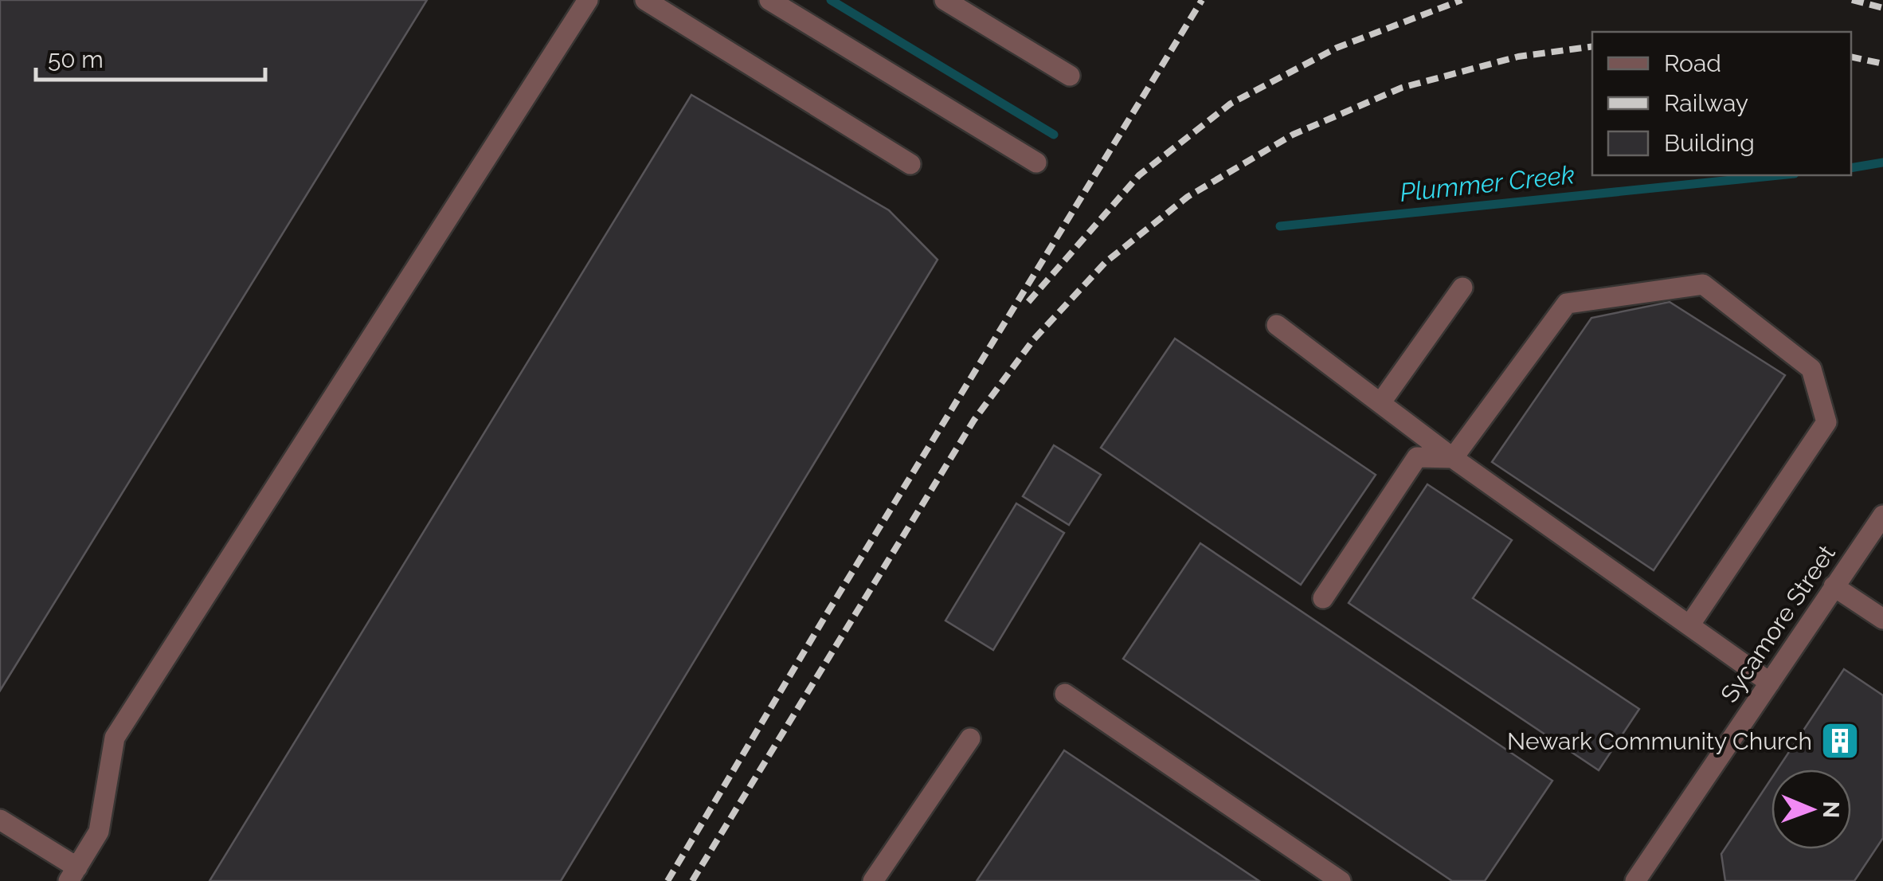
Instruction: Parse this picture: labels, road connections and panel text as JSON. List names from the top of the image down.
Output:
{
  "streets": {
    "street": ["Sycamore Street"]
  },
  "water": ["Plummer Creek"],
  "places": {
    "building": ["Newark Community Church"]
  },
  "legend": ["Road", "Railway", "Building"],
  "scale_bar": "50 m",
  "north": "right"
}
